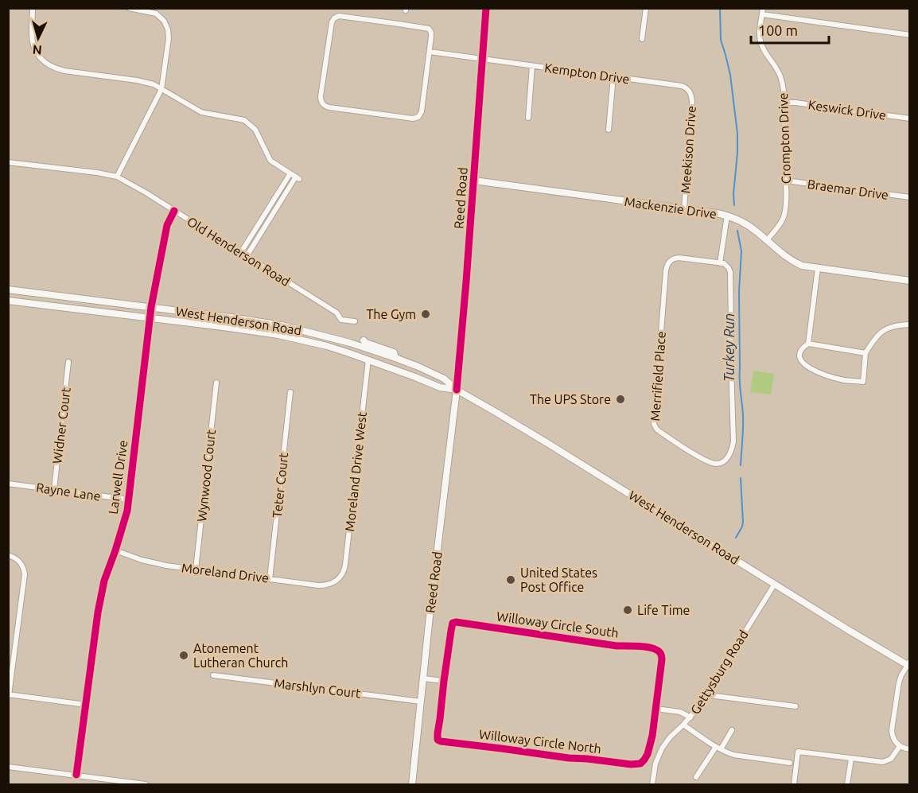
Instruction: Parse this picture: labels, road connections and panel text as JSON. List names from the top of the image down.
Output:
{
  "streets": {
    "main road": ["Reed Road", "Mackenzie Drive", "West Henderson Road"],
    "street": [
      "Kempton Drive",
      "Keswick Drive",
      "Crompton Drive",
      "Meekison Drive",
      "Braemar Drive",
      "Old Henderson Road",
      "Merrifield Place",
      "Widner Court",
      "Moreland Drive West",
      "Wynwood Court",
      "Larwell Drive",
      "Teter Court",
      "Rayne Lane",
      "Moreland Drive",
      "Willoway Circle South",
      "Gettysburg Road",
      "Marshlyn Court",
      "Willoway Circle North"
    ]
  },
  "crossings": [
    ["Kempton Drive", "Meekison Drive"],
    ["Kempton Drive", "Reed Road"],
    ["Keswick Drive", "Crompton Drive"],
    ["Crompton Drive", "Braemar Drive"],
    ["Crompton Drive", "Mackenzie Drive"],
    ["Meekison Drive", "Mackenzie Drive"],
    ["Reed Road", "Mackenzie Drive"],
    ["Reed Road", "West Henderson Road"],
    ["Reed Road", "Marshlyn Court"],
    ["Old Henderson Road", "Larwell Drive"],
    ["West Henderson Road", "Moreland Drive West"],
    ["West Henderson Road", "Larwell Drive"],
    ["West Henderson Road", "Gettysburg Road"],
    ["Widner Court", "Rayne Lane"],
    ["Moreland Drive West", "Moreland Drive"],
    ["Wynwood Court", "Moreland Drive"],
    ["Larwell Drive", "Rayne Lane"],
    ["Larwell Drive", "Moreland Drive"],
    ["Teter Court", "Moreland Drive"],
    ["Willoway Circle South", "Willoway Circle North"]
  ],
  "water": ["Turkey Run"],
  "places": [
    "The Gym",
    "The UPS Store",
    "United States Post Office",
    "Life Time",
    "Atonement Lutheran Church"
  ],
  "scale_bar": "100 m",
  "north": "bottom"
}
